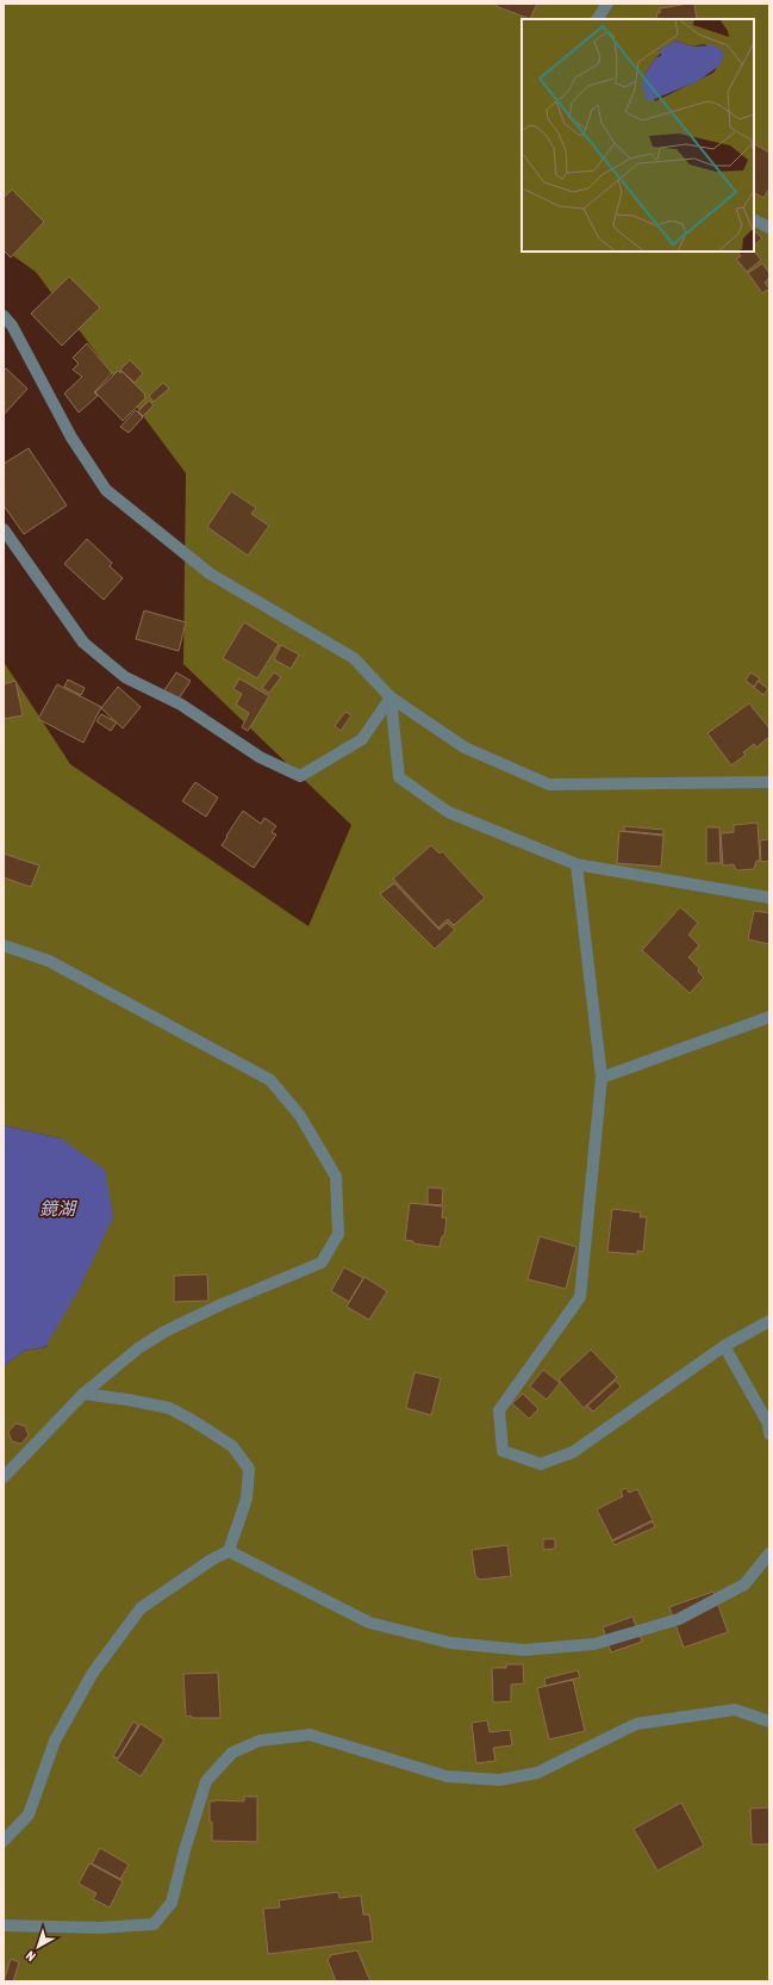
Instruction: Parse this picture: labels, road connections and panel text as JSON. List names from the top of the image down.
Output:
{
  "water": ["鏡湖"],
  "north": "bottom left"
}
